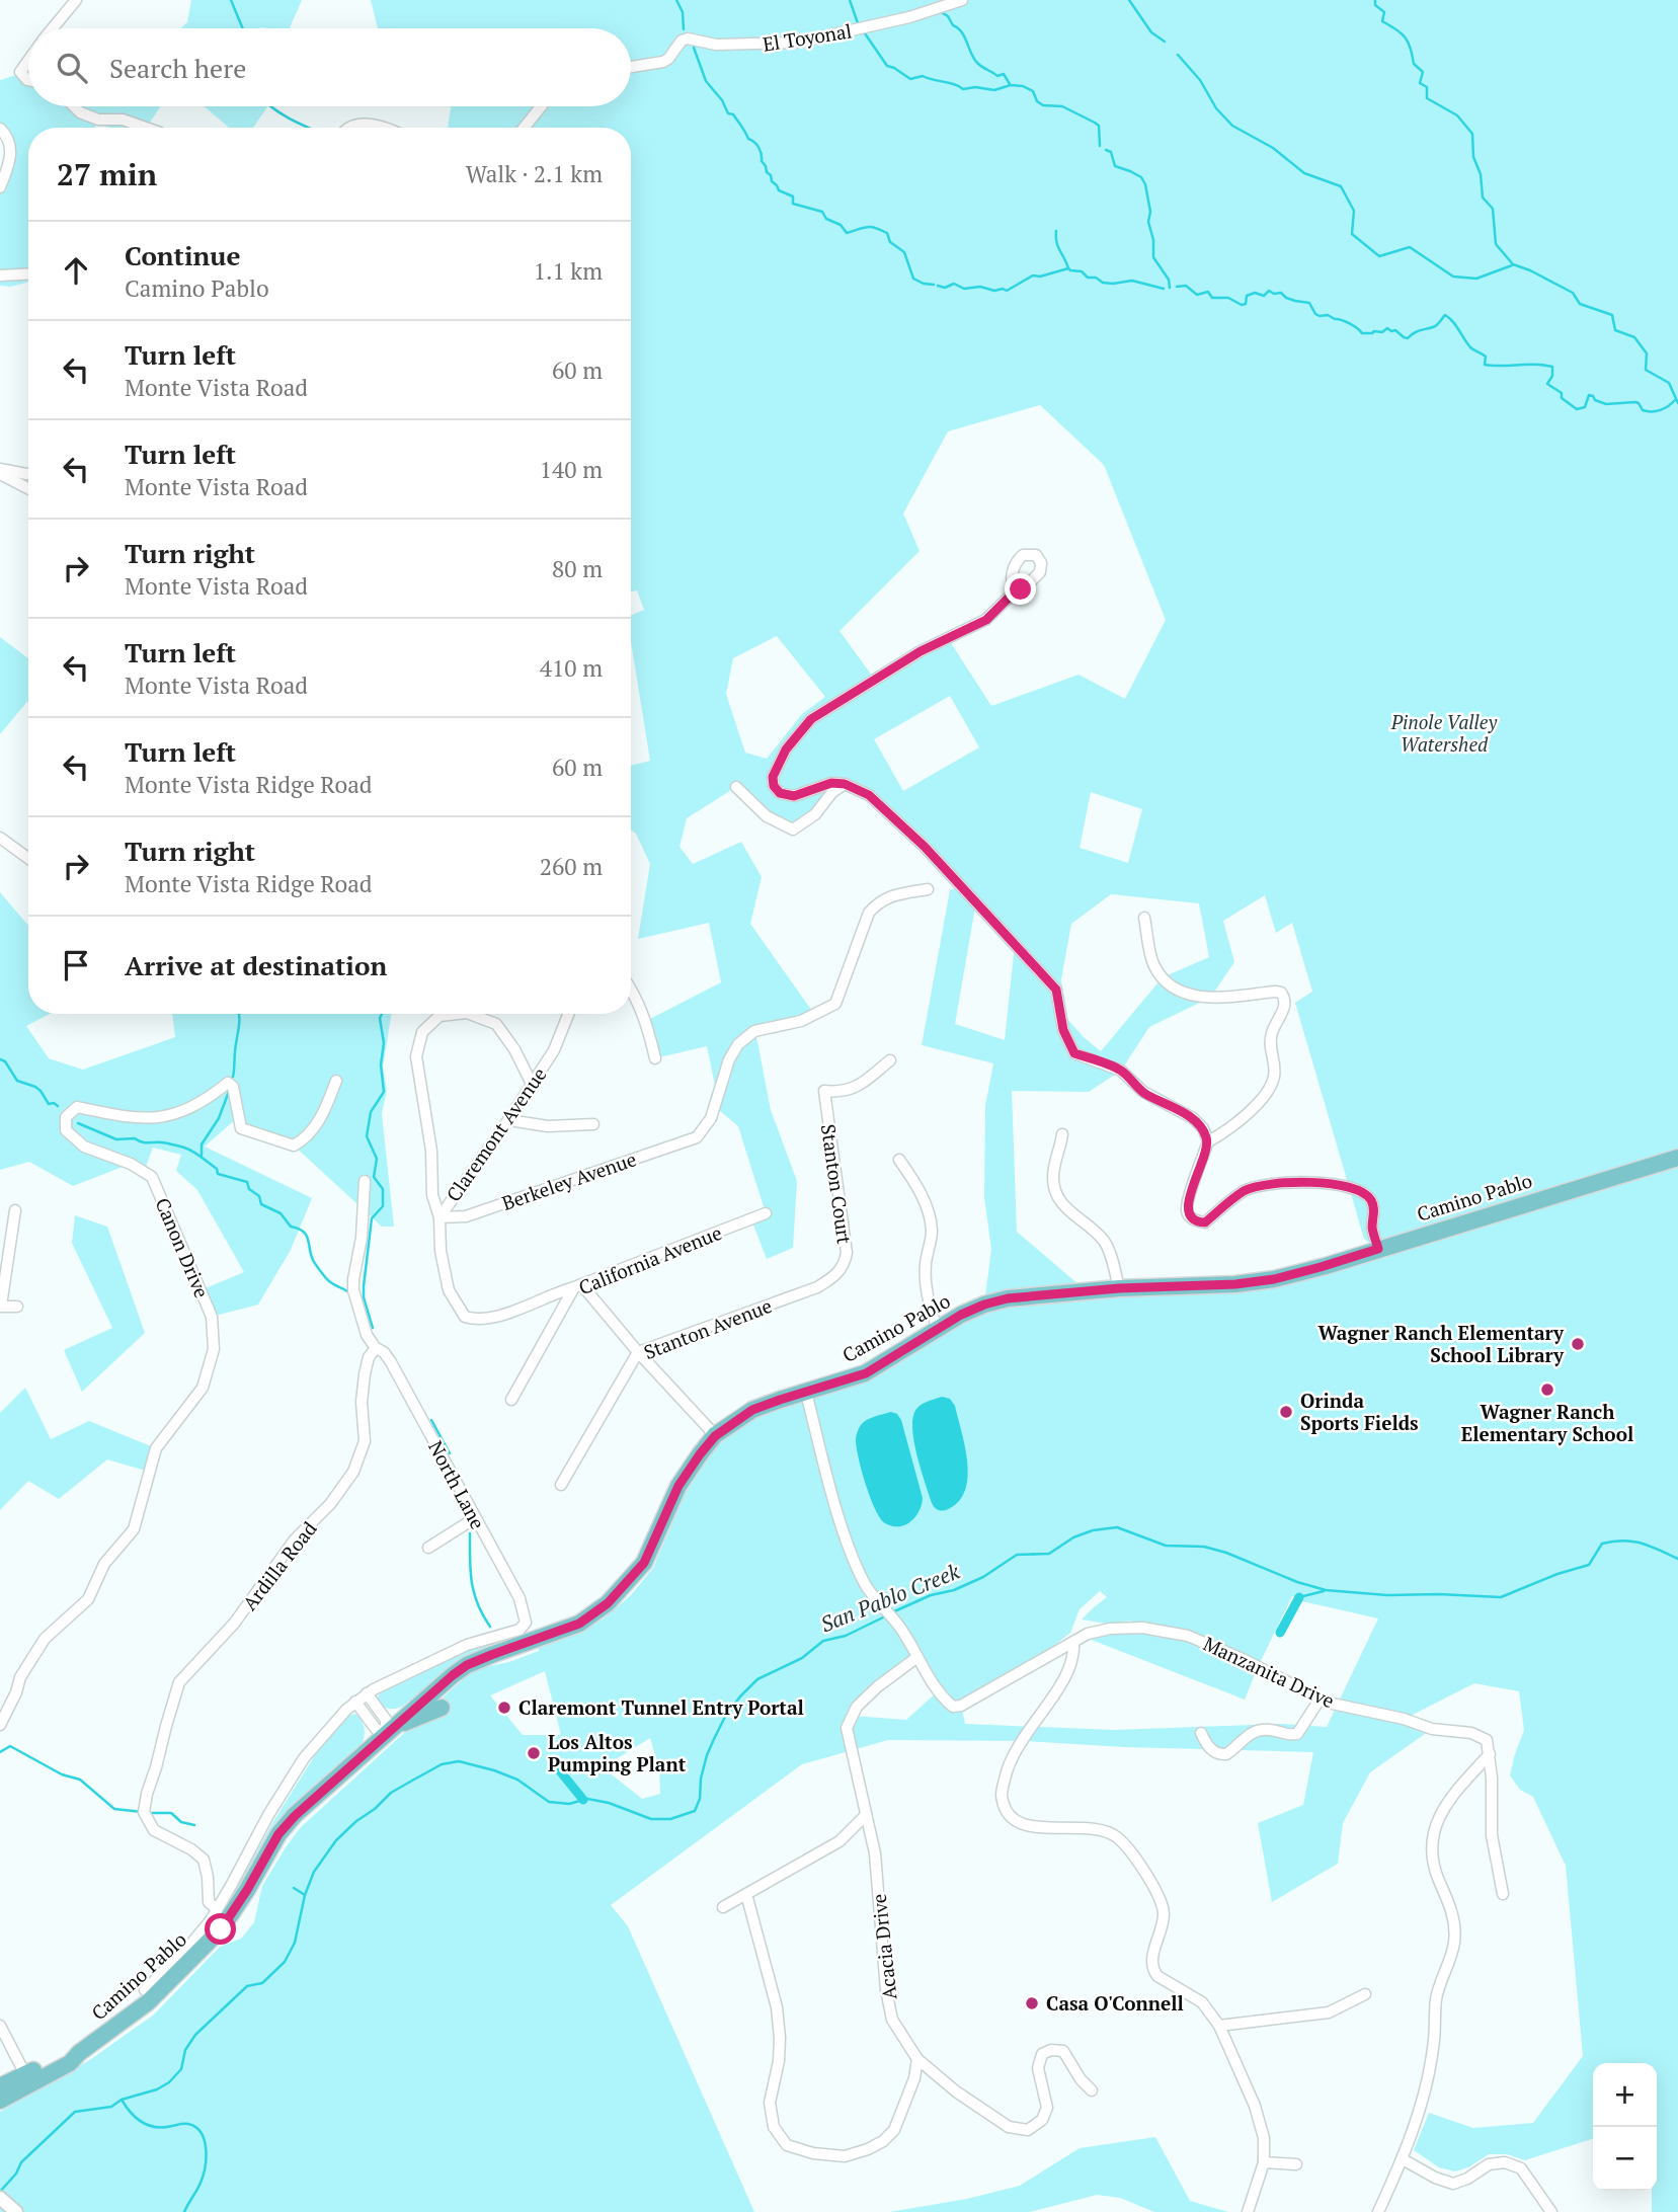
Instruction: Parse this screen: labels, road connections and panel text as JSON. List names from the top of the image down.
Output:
{
  "streets": {
    "main road": ["Camino Pablo"],
    "street": [
      "El Toyonal",
      "Claremont Avenue",
      "Berkeley Avenue",
      "Stanton Court",
      "Canon Drive",
      "California Avenue",
      "Stanton Avenue",
      "North Lane",
      "Ardilla Road",
      "Manzanita Drive",
      "Acacia Drive"
    ]
  },
  "crossings": [
    ["Claremont Avenue", "Berkeley Avenue"],
    ["Claremont Avenue", "California Avenue"],
    ["Stanton Court", "Stanton Avenue"],
    ["Camino Pablo", "North Lane"],
    ["Camino Pablo", "Ardilla Road"],
    ["Camino Pablo", "Manzanita Drive"],
    ["North Lane", "Ardilla Road"],
    ["Manzanita Drive", "Acacia Drive"]
  ],
  "water": ["San Pablo Creek"],
  "parks": ["Pinole Valley Watershed"],
  "places": [
    "Wagner Ranch Elementary School Library",
    "Wagner Ranch Elementary School",
    "Orinda Sports Fields",
    "Claremont Tunnel Entry Portal",
    "Los Altos Pumping Plant",
    "Casa O'Connell"
  ],
  "page": {
    "search": "Search here",
    "heading": ["27 min", "Walk · 2.1 km"],
    "list": [
      ["Continue", "Camino Pablo", "1.1 km"],
      ["Turn left", "Monte Vista Road", "60 m"],
      ["Turn left", "Monte Vista Road", "140 m"],
      ["Turn right", "Monte Vista Road", "80 m"],
      ["Turn left", "Monte Vista Road", "410 m"],
      ["Turn left", "Monte Vista Ridge Road", "60 m"],
      ["Turn right", "Monte Vista Ridge Road", "260 m"],
      "Arrive at destination"
    ],
    "map_buttons": ["+", "−"]
  }
}
